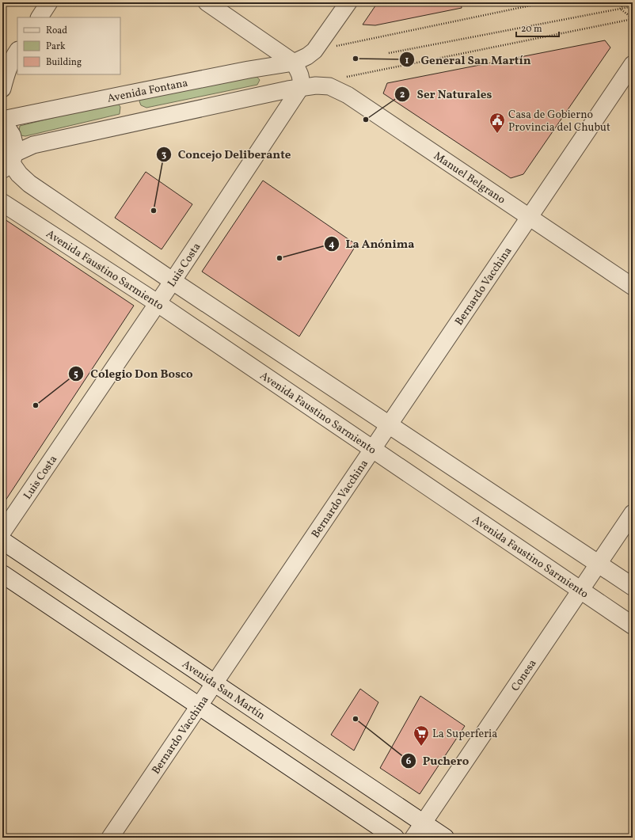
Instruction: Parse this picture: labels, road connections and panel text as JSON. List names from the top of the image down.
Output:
{
  "streets": {
    "street": [
      "Avenida Fontana",
      "Manuel Belgrano",
      "Luis Costa",
      "Avenida Faustino Sarmiento",
      "Bernardo Vacchina",
      "Conesa",
      "Avenida San Martín"
    ]
  },
  "crossings": [
    ["Avenida Fontana", "Manuel Belgrano"],
    ["Avenida Fontana", "Luis Costa"],
    ["Manuel Belgrano", "Luis Costa"],
    ["Manuel Belgrano", "Bernardo Vacchina"],
    ["Luis Costa", "Avenida Faustino Sarmiento"],
    ["Avenida Faustino Sarmiento", "Bernardo Vacchina"],
    ["Avenida Faustino Sarmiento", "Conesa"],
    ["Bernardo Vacchina", "Avenida San Martín"],
    ["Conesa", "Avenida San Martín"]
  ],
  "places": {
    "other": [
      "General San Martín",
      "Ser Naturales",
      "Concejo Deliberante",
      "La Anónima",
      "Colegio Don Bosco",
      "Puchero"
    ],
    "public building": ["Casa de Gobierno Provincia del Chubut"],
    "supermarket": ["La Superferia"]
  },
  "legend": ["Road", "Park", "Building"],
  "scale_bar": "20 m"
}
